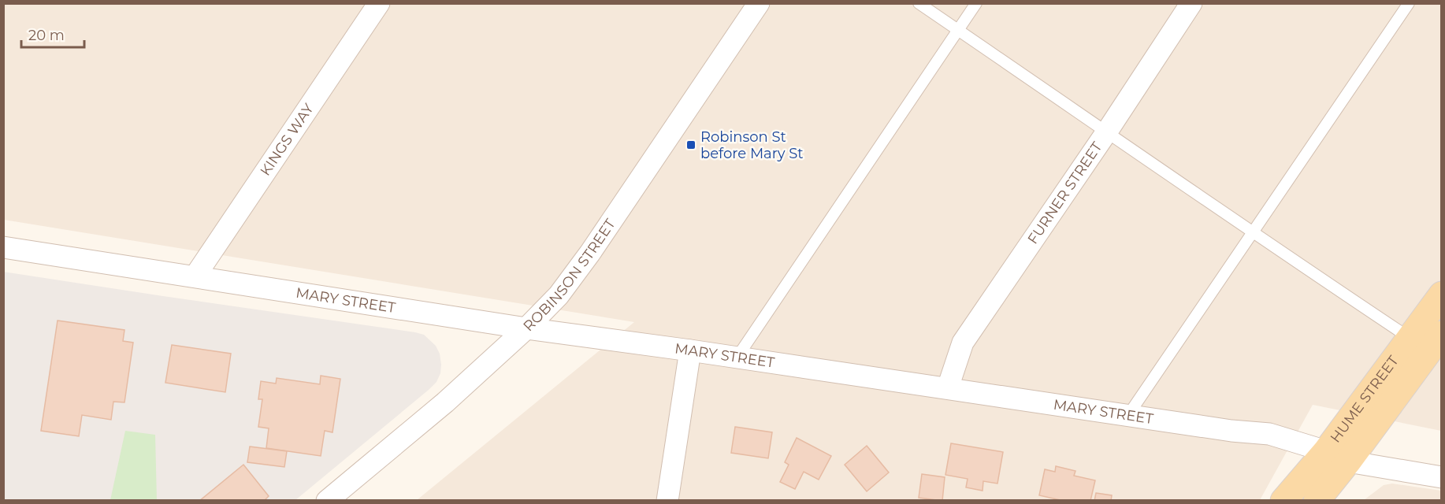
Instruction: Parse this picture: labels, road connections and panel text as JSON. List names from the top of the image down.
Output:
{
  "streets": {
    "main road": ["HUME STREET"],
    "street": [
      "KINGS WAY",
      "FURNER STREET",
      "ROBINSON STREET",
      "MARY STREET"
    ]
  },
  "crossings": [
    ["KINGS WAY", "MARY STREET"],
    ["FURNER STREET", "MARY STREET"],
    ["ROBINSON STREET", "MARY STREET"],
    ["MARY STREET", "HUME STREET"]
  ],
  "places": {
    "transit": ["Robinson St before Mary St"]
  },
  "scale_bar": "20 m"
}
